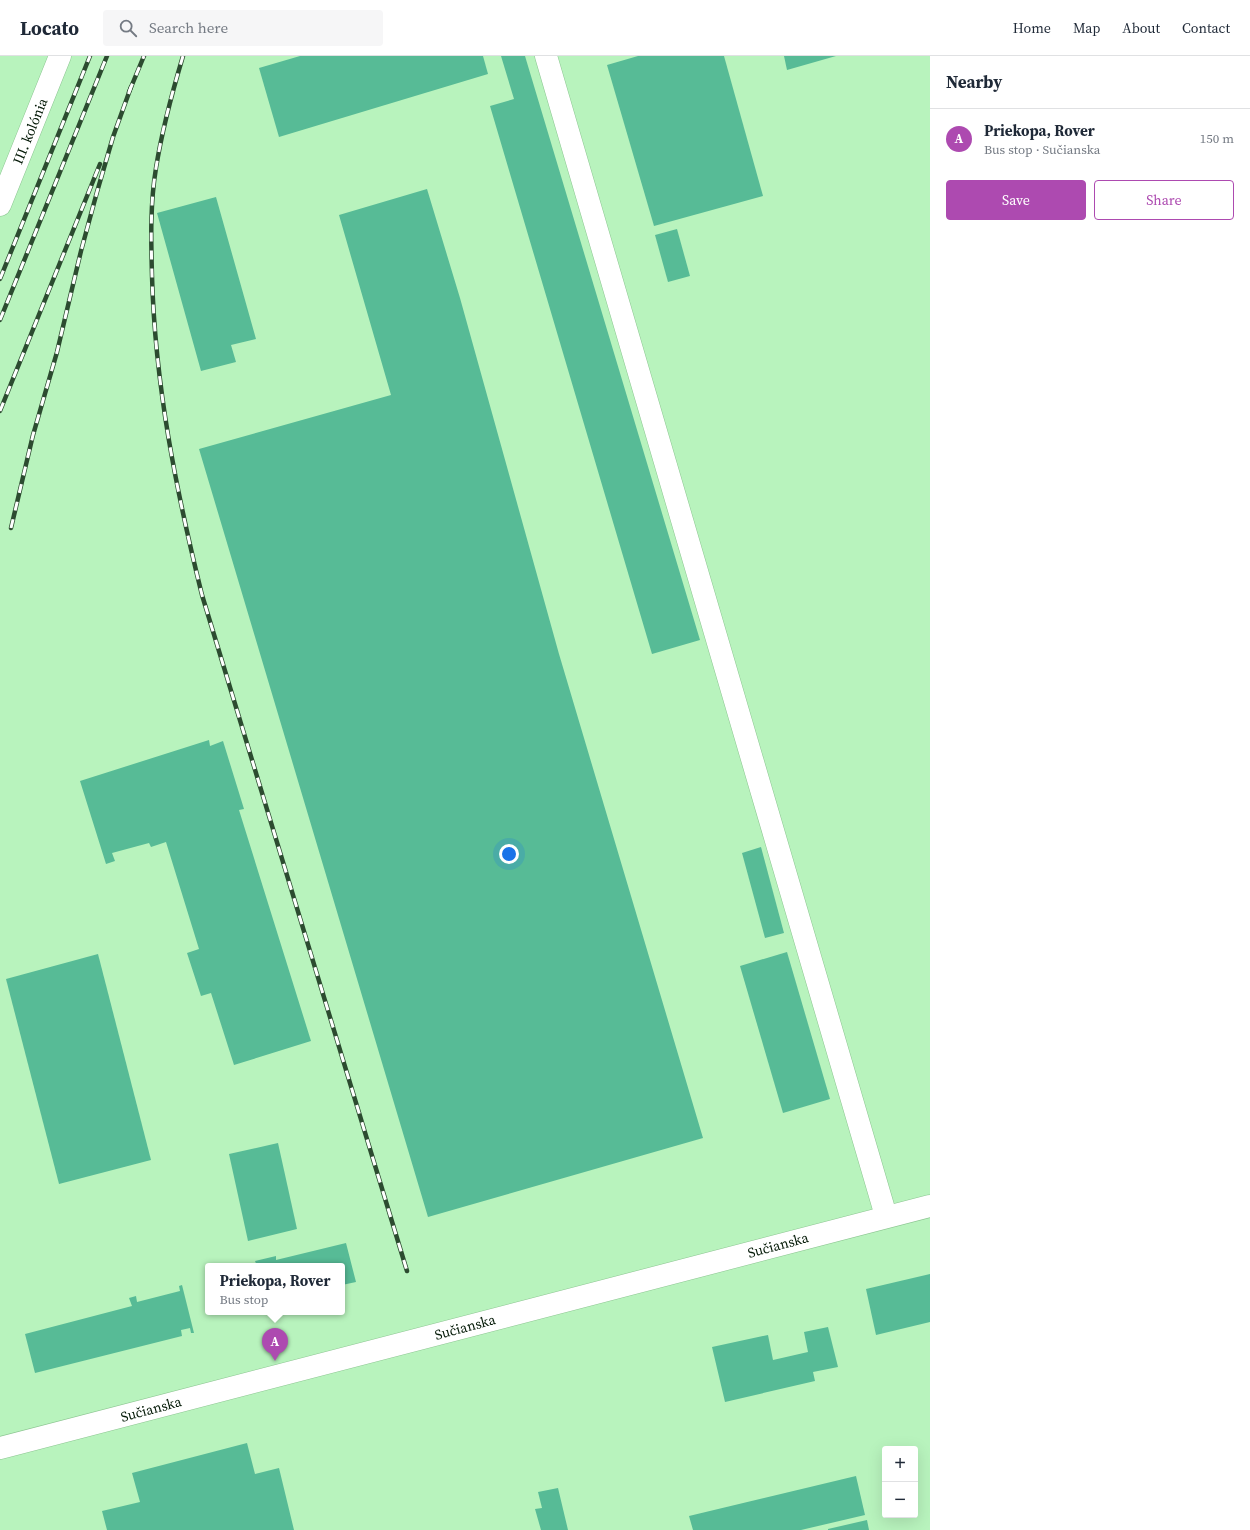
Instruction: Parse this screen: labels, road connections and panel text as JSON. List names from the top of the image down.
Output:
{
  "streets": {
    "street": ["III. kolónia", "Sučianska"]
  },
  "page": {
    "header": "Locato",
    "search": "Search here",
    "nav": [
      "Home",
      "Map",
      "About",
      "Contact"
    ],
    "heading": "Nearby",
    "list": [
      {
        "mark": "A",
        "name": "Priekopa, Rover",
        "note": "Bus stop · Sučianska",
        "value": "150 m"
      }
    ],
    "buttons": ["Save", "Share"],
    "popup": ["Priekopa, Rover", "Bus stop"],
    "pins": "A",
    "map_buttons": ["+", "−"]
  }
}
